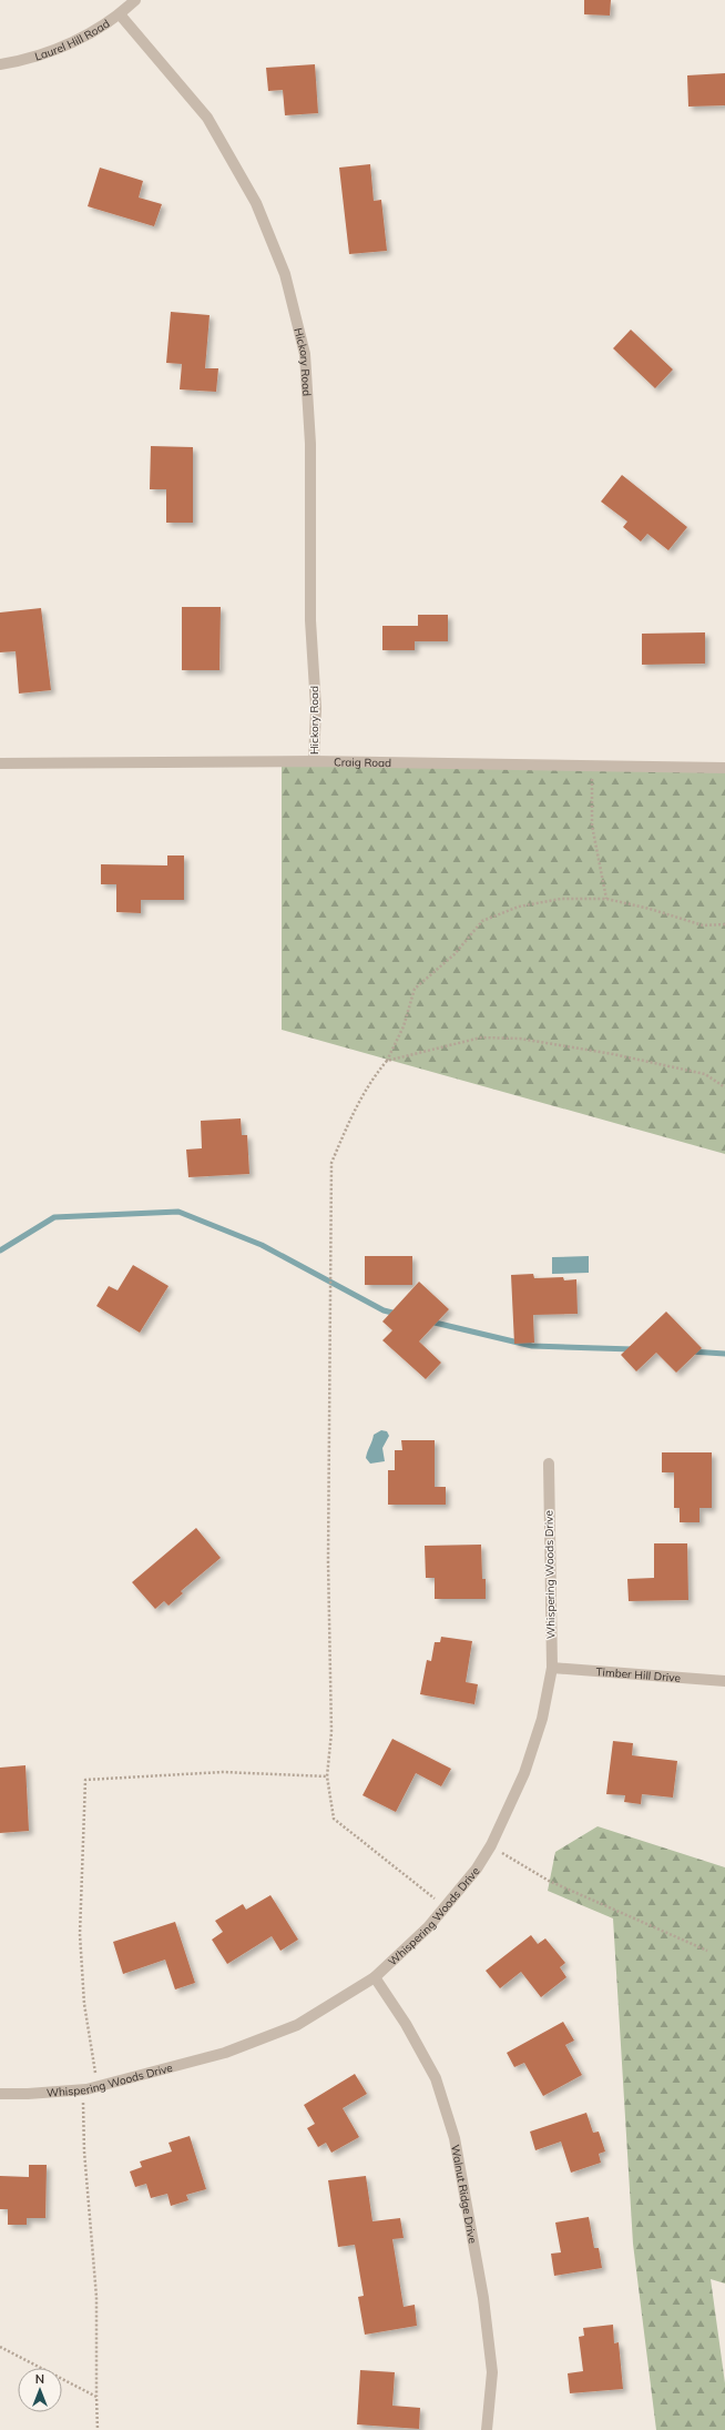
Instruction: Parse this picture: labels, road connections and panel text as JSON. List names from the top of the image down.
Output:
{
  "streets": {
    "street": [
      "Laurel Hill Road",
      "Hickory Road",
      "Craig Road",
      "Whispering Woods Drive",
      "Timber Hill Drive",
      "Walnut Ridge Drive"
    ]
  },
  "crossings": [
    ["Laurel Hill Road", "Hickory Road"],
    ["Hickory Road", "Craig Road"],
    ["Whispering Woods Drive", "Timber Hill Drive"],
    ["Whispering Woods Drive", "Walnut Ridge Drive"]
  ],
  "north": "top"
}
